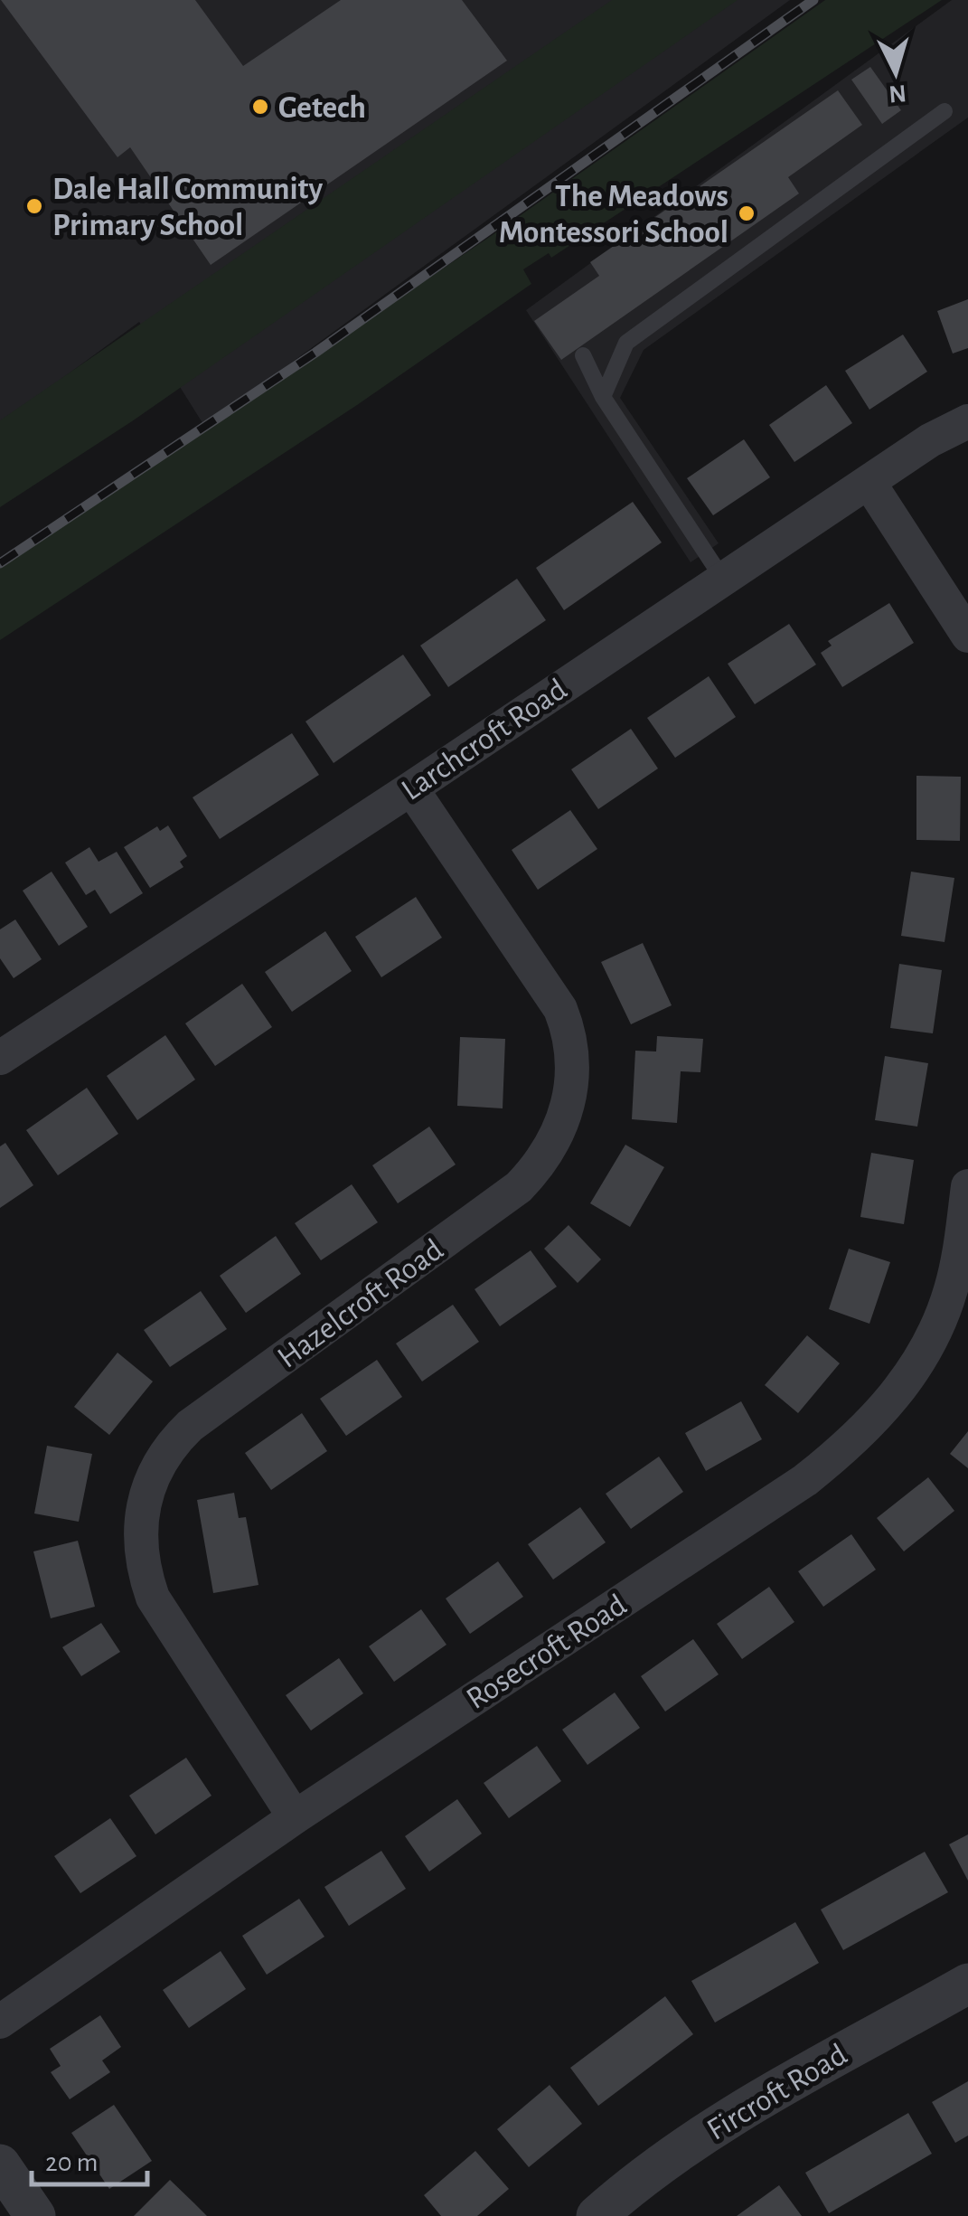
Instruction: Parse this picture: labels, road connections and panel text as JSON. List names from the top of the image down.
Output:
{
  "streets": {
    "street": [
      "Larchcroft Road",
      "Hazelcroft Road",
      "Rosecroft Road",
      "Fircroft Road"
    ]
  },
  "crossings": [
    ["Larchcroft Road", "Hazelcroft Road"],
    ["Hazelcroft Road", "Rosecroft Road"]
  ],
  "places": ["Getech", "Dale Hall Community Primary School", "The Meadows Montessori School"],
  "scale_bar": "20 m",
  "north": "bottom"
}
